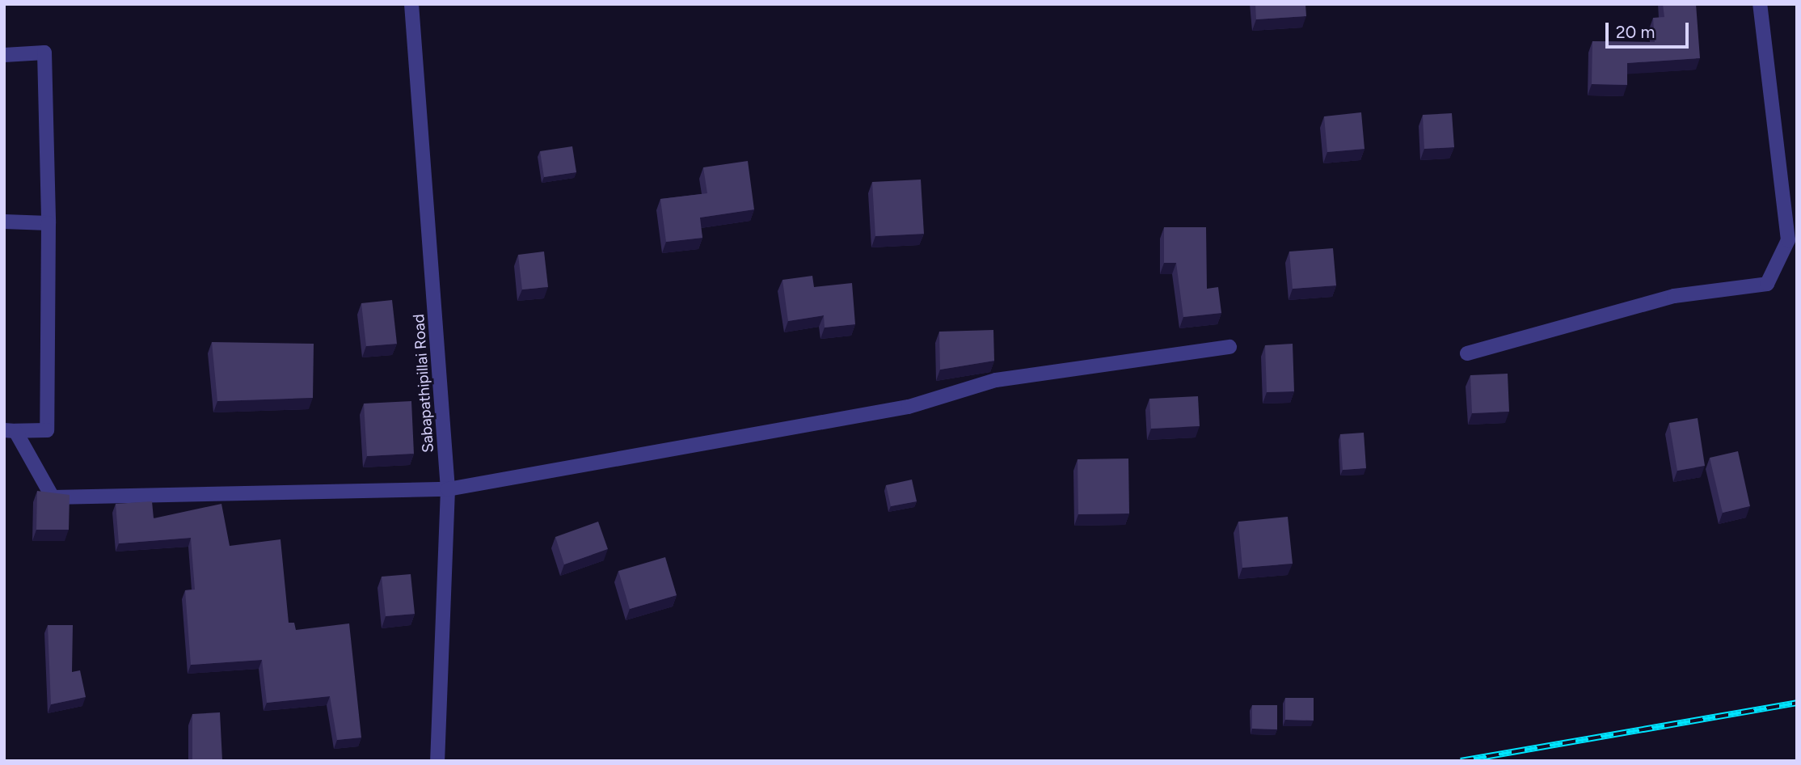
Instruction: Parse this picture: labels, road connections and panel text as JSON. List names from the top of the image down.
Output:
{
  "streets": {
    "street": ["Sabapathipillai Road"]
  },
  "scale_bar": "20 m"
}
